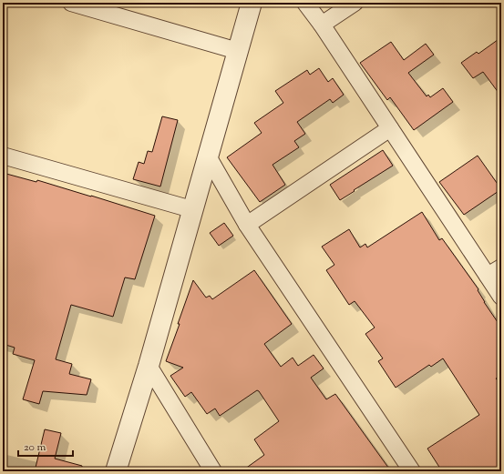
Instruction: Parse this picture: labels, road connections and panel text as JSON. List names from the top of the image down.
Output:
{
  "scale_bar": "20 m"
}
